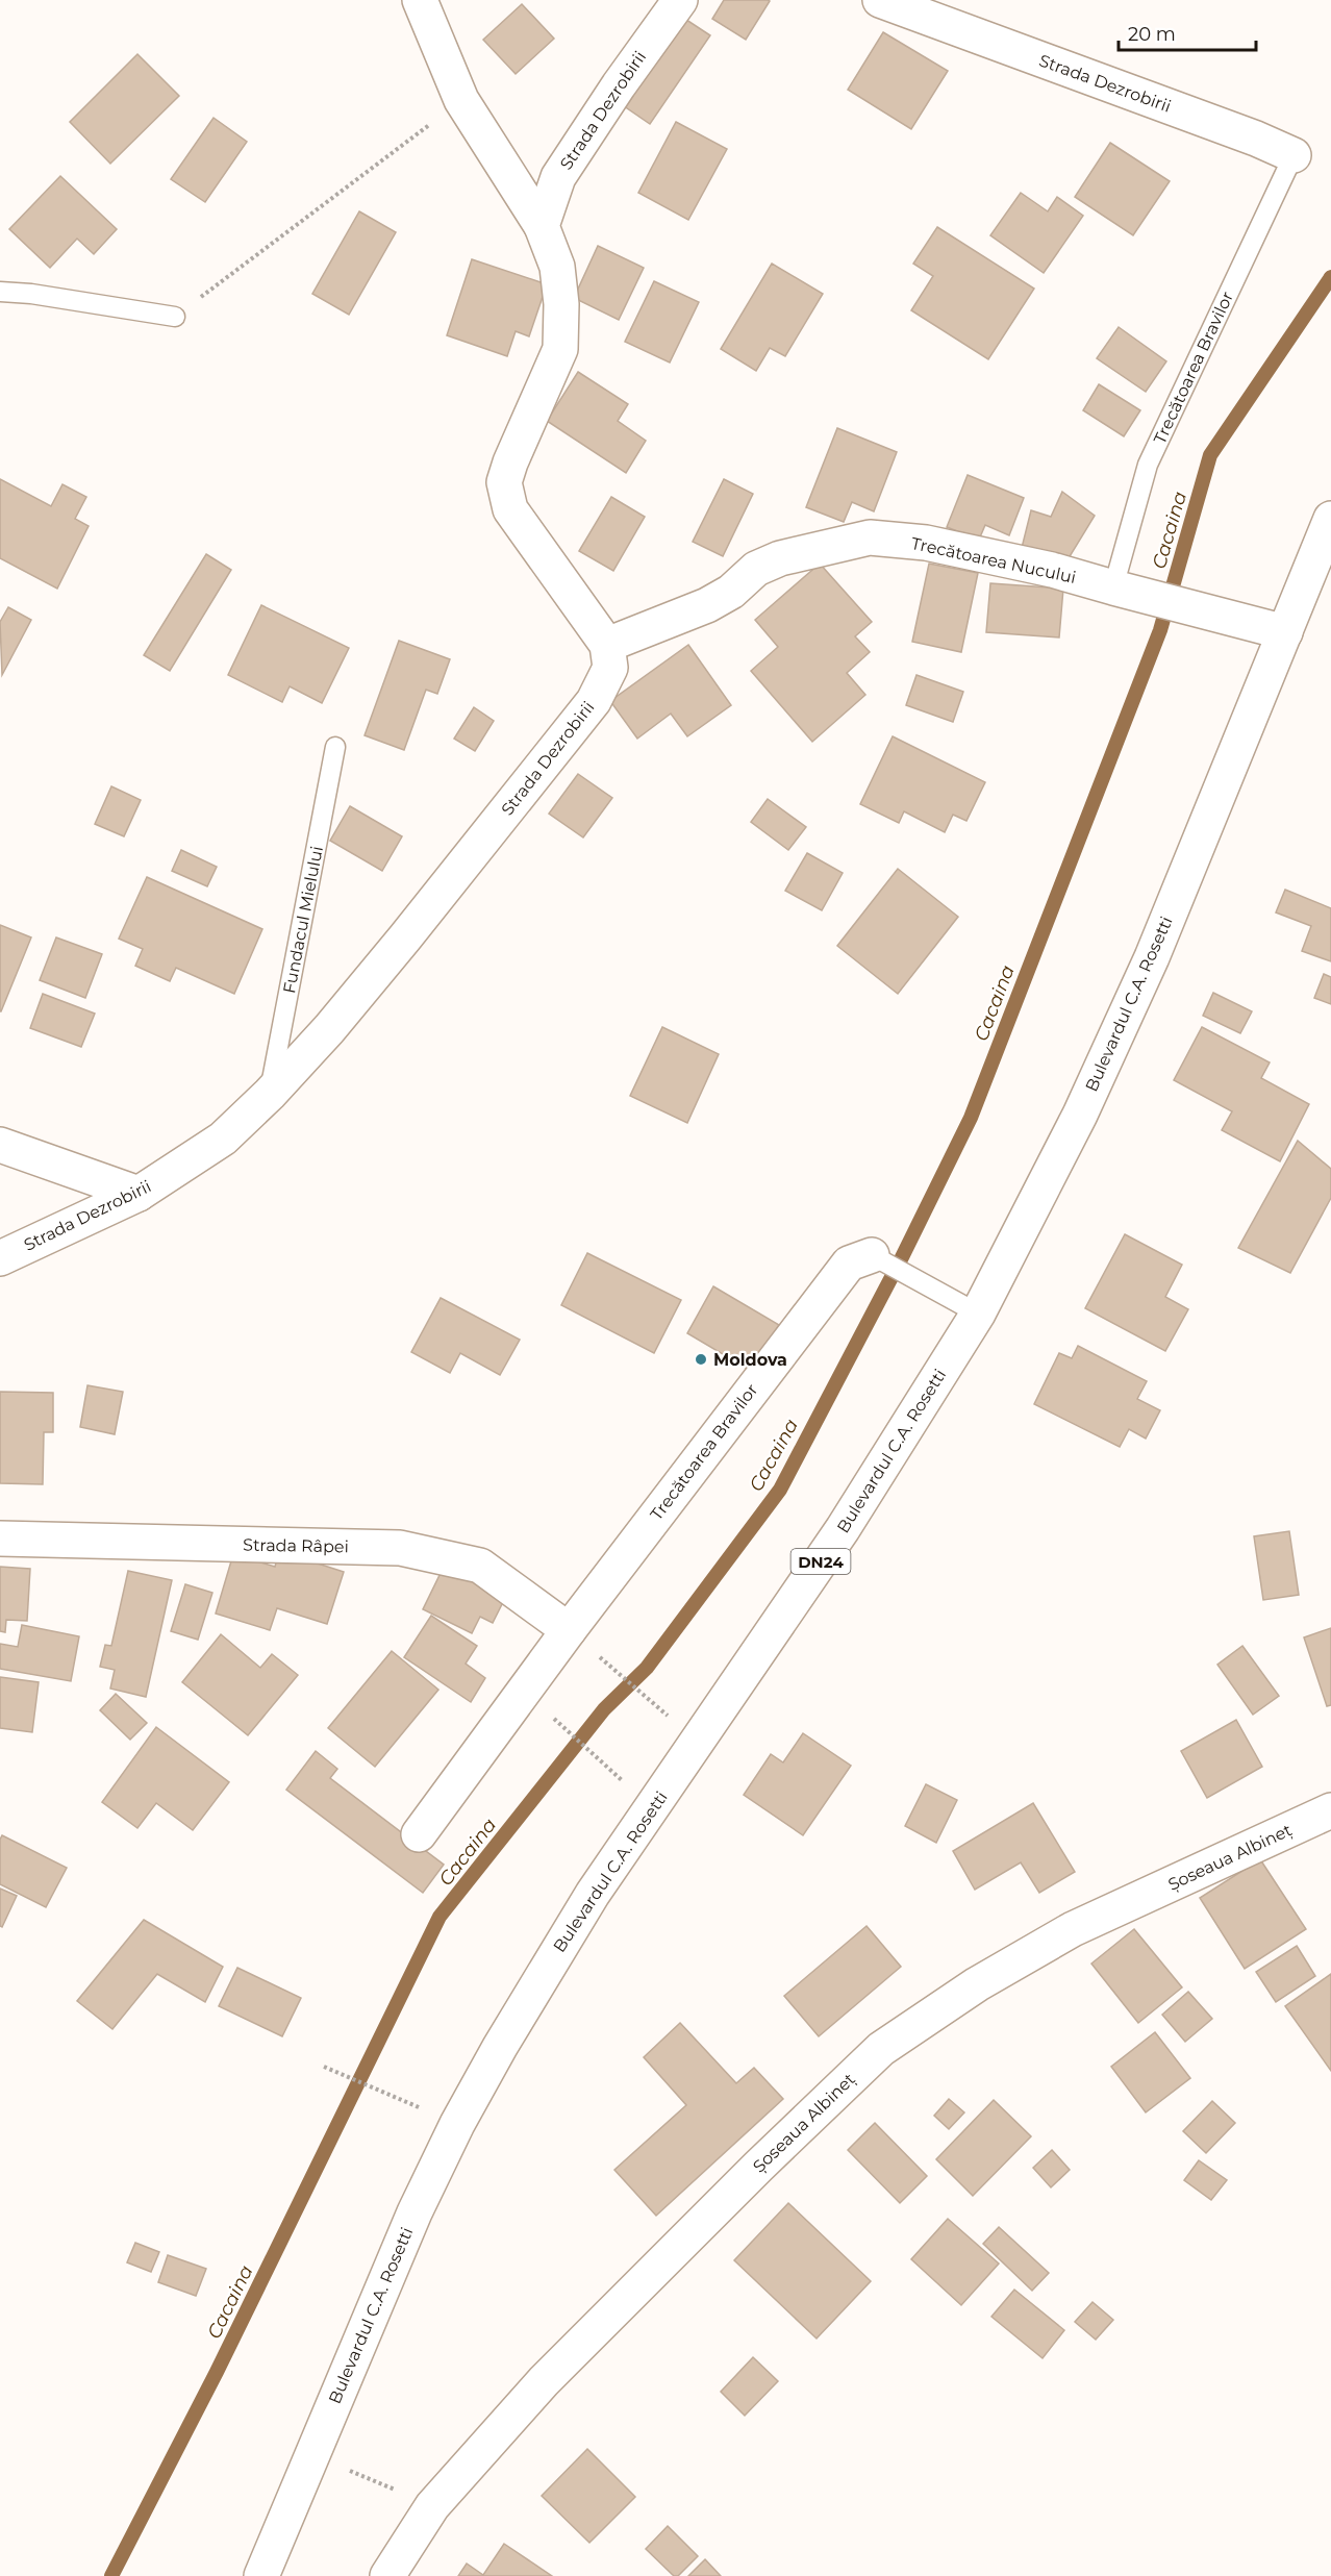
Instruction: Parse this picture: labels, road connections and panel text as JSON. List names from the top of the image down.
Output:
{
  "streets": {
    "street": [
      "Strada Dezrobirii",
      "Trecătoarea Bravilor",
      "Trecătoarea Nucului",
      "Bulevardul C.A. Rosetti",
      "Strada Râpei",
      "DN24",
      "Șoseaua Albineț"
    ],
    "lane": ["Fundacul Mielului"]
  },
  "crossings": [
    ["Strada Dezrobirii", "Trecătoarea Bravilor"],
    ["Strada Dezrobirii", "Trecătoarea Nucului"],
    ["Strada Dezrobirii", "Fundacul Mielului"],
    ["Trecătoarea Bravilor", "Trecătoarea Nucului"],
    ["Trecătoarea Bravilor", "Strada Râpei"],
    ["Trecătoarea Nucului", "Bulevardul C.A. Rosetti"]
  ],
  "water": ["Cacaina"],
  "places": ["Moldova"],
  "scale_bar": "20 m"
}
